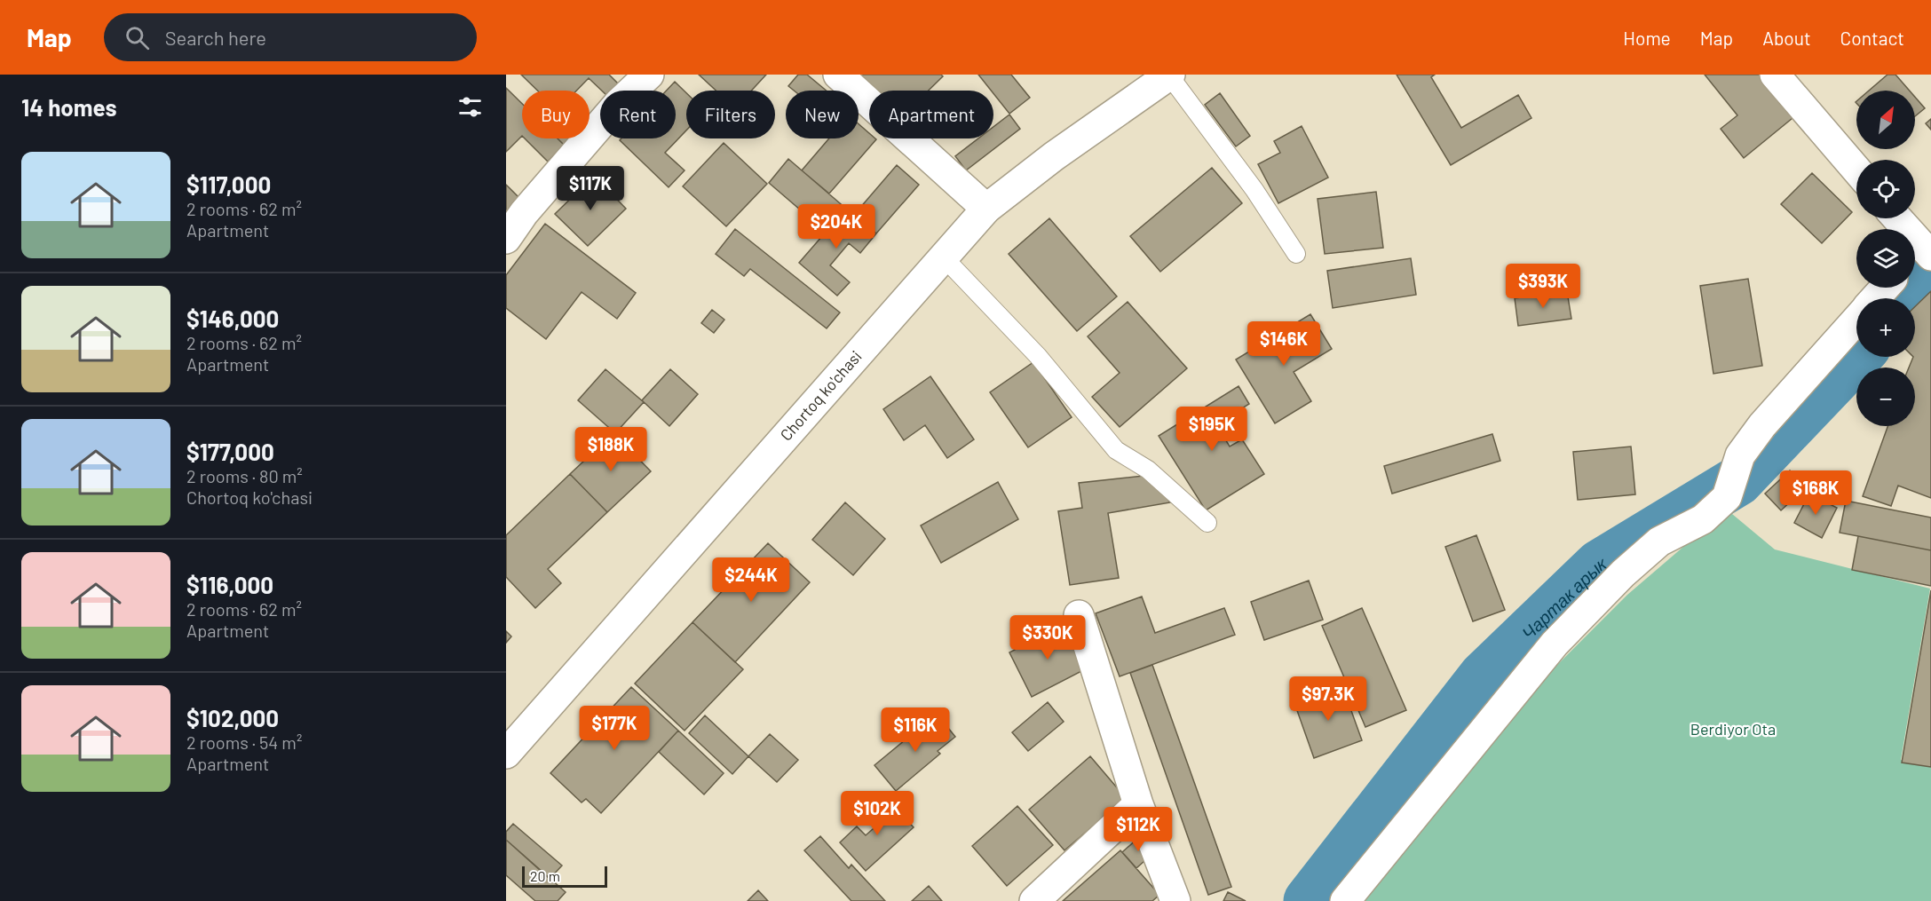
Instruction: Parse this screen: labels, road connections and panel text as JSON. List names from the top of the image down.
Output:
{
  "streets": {
    "street": ["Chortoq ko'chasi"]
  },
  "water": ["Чартак арык"],
  "parks": ["Berdiyor Ota"],
  "scale_bar": "20 m",
  "north": "top right",
  "page": {
    "header": "Map",
    "search": "Search here",
    "nav": [
      "Home",
      "Map",
      "About",
      "Contact"
    ],
    "heading": "14 homes",
    "map_buttons": ["+", "−"],
    "chip": [
      "Buy",
      "Rent",
      "Filters",
      "New",
      "Apartment"
    ],
    "list": [
      {
        "name": "$117,000",
        "note": "2 rooms · 62 m² · Apartment"
      },
      {
        "name": "$146,000",
        "note": "2 rooms · 62 m² · Apartment"
      },
      {
        "name": "$177,000",
        "note": "2 rooms · 80 m² · Chortoq ko'chasi"
      },
      {
        "name": "$116,000",
        "note": "2 rooms · 62 m² · Apartment"
      },
      {
        "name": "$102,000",
        "note": "2 rooms · 54 m² · Apartment"
      }
    ],
    "price": [
      "$117K",
      "$204K",
      "$393K",
      "$146K",
      "$195K",
      "$188K",
      "$168K",
      "$244K",
      "$330K",
      "$97.3K",
      "$177K",
      "$116K",
      "$102K",
      "$112K"
    ],
    "scale": "20 m"
  }
}
